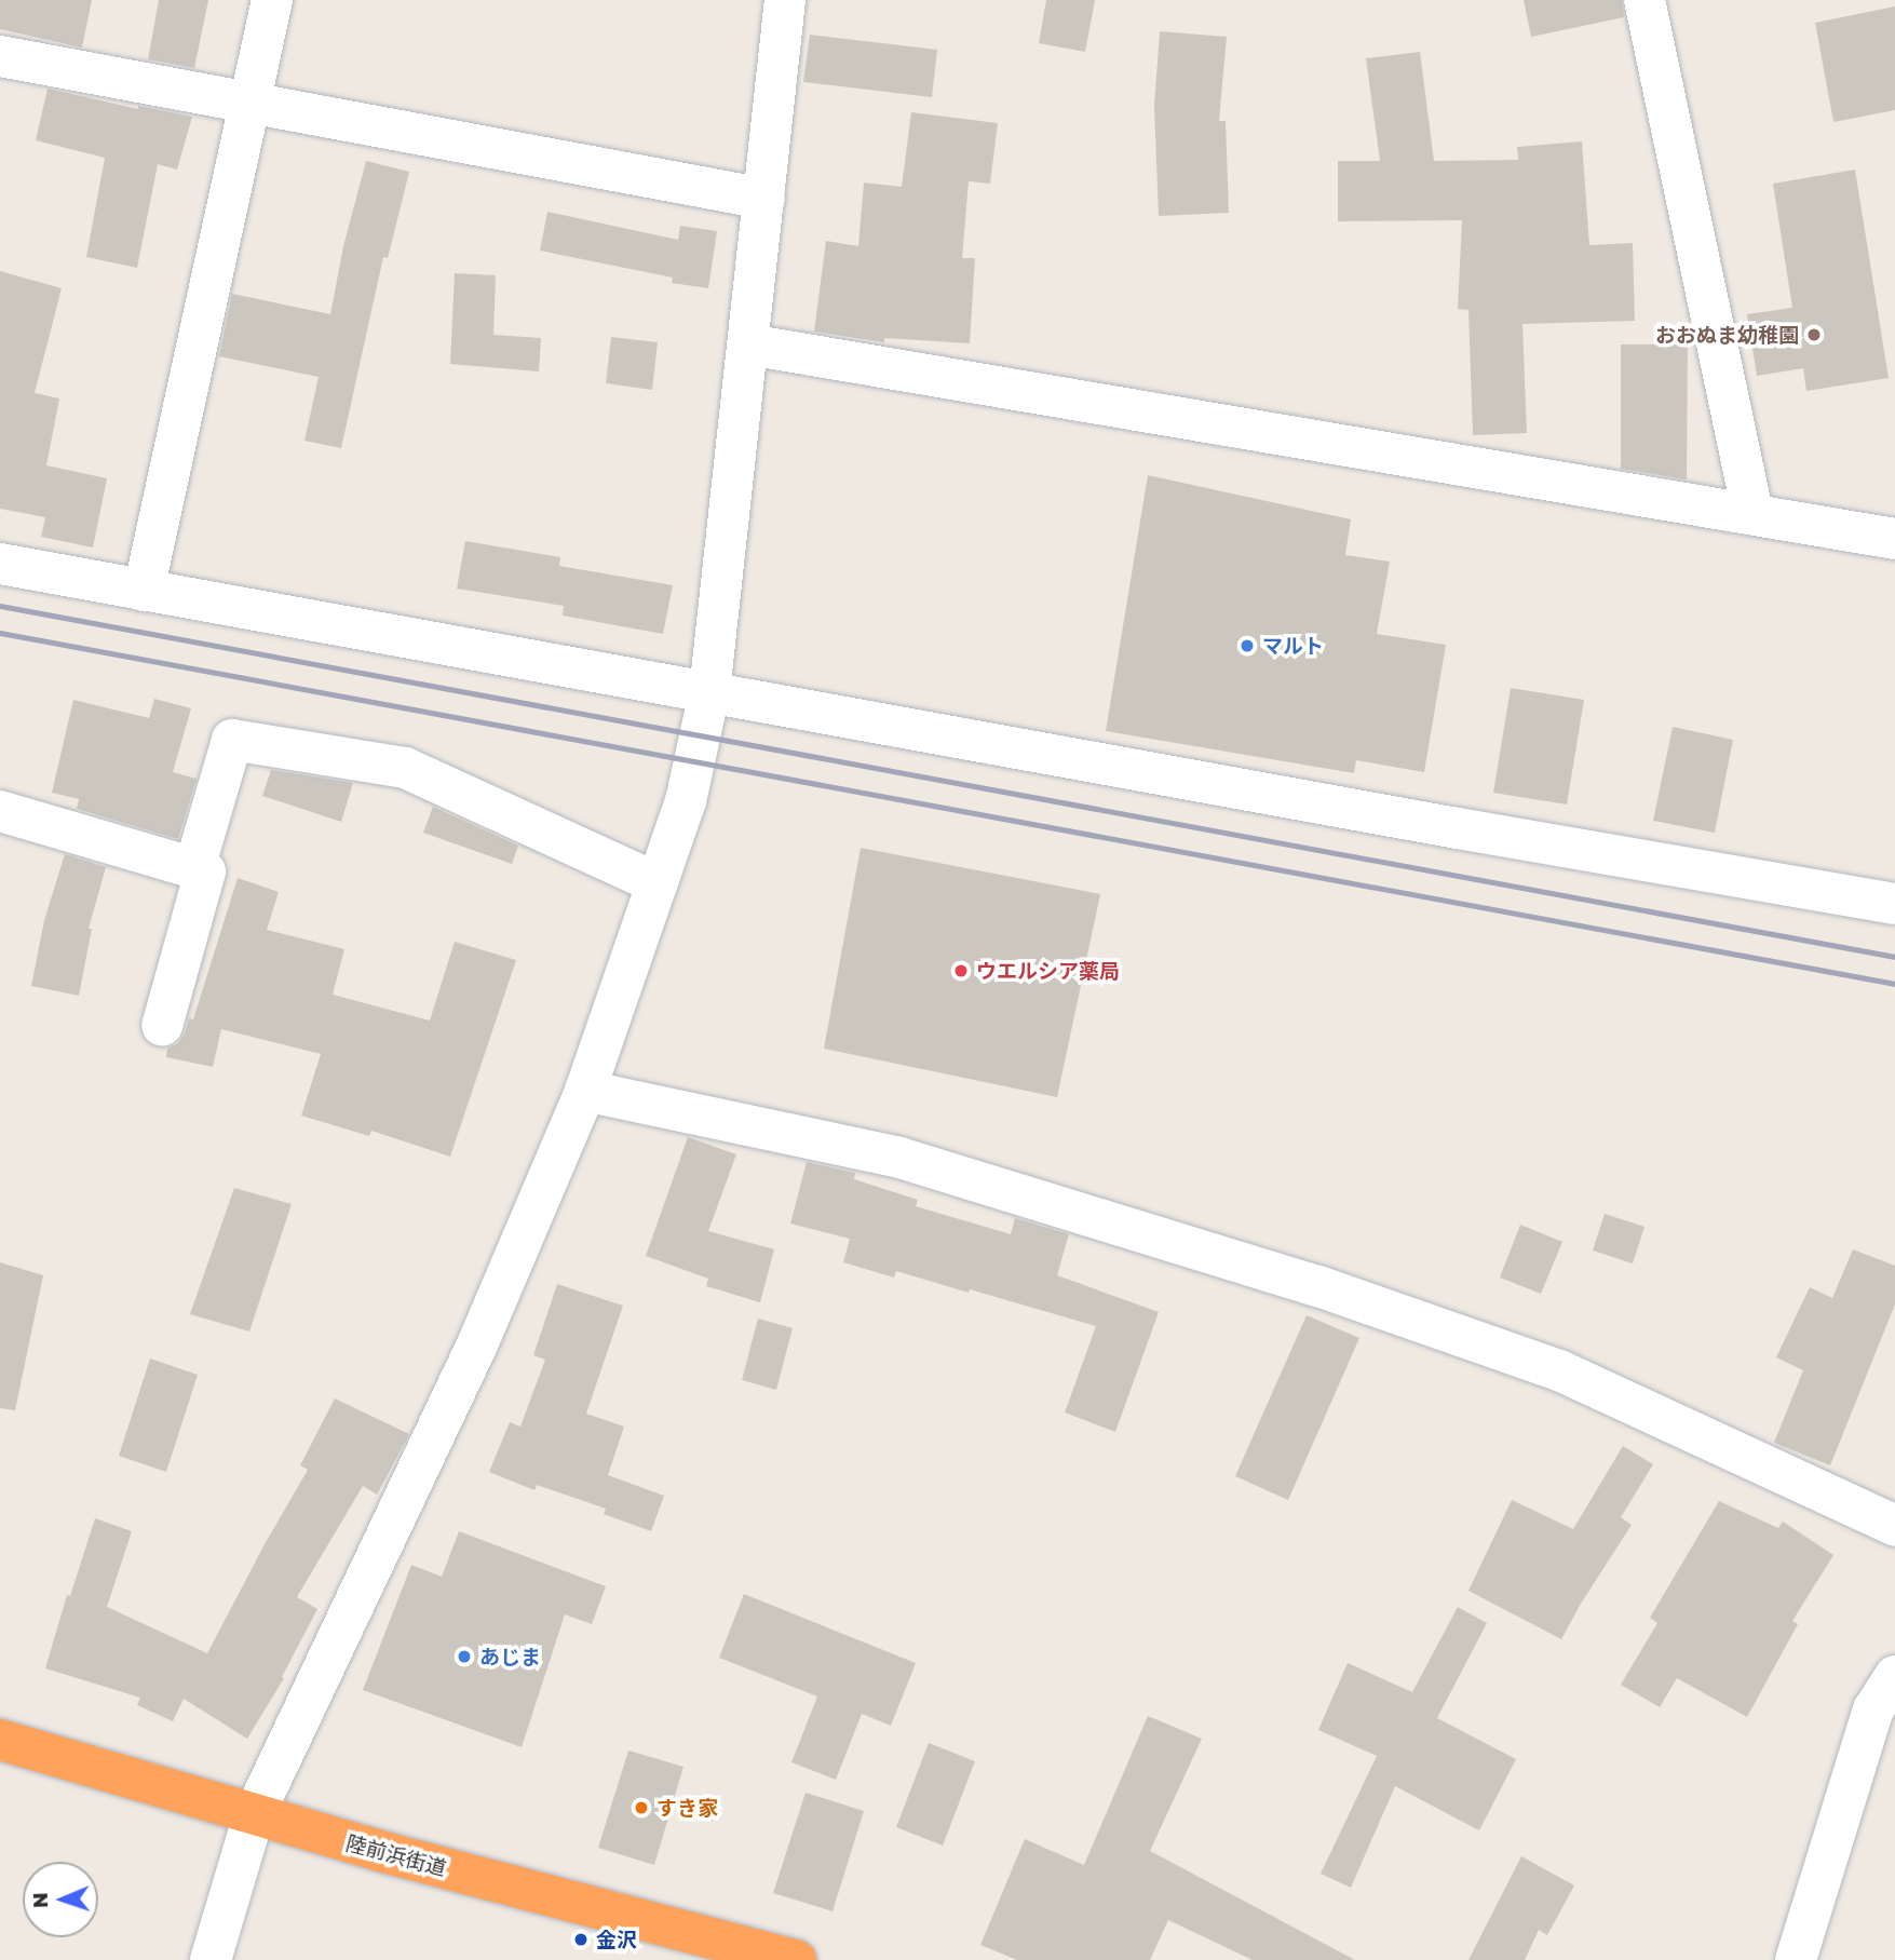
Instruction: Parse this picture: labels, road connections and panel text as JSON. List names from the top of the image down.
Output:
{
  "streets": {
    "highway": ["陸前浜街道"]
  },
  "places": [
    "おおぬま幼稚園",
    "マルト",
    "ウエルシア薬局",
    "あじま",
    "すき家",
    "金沢"
  ],
  "north": "left"
}
